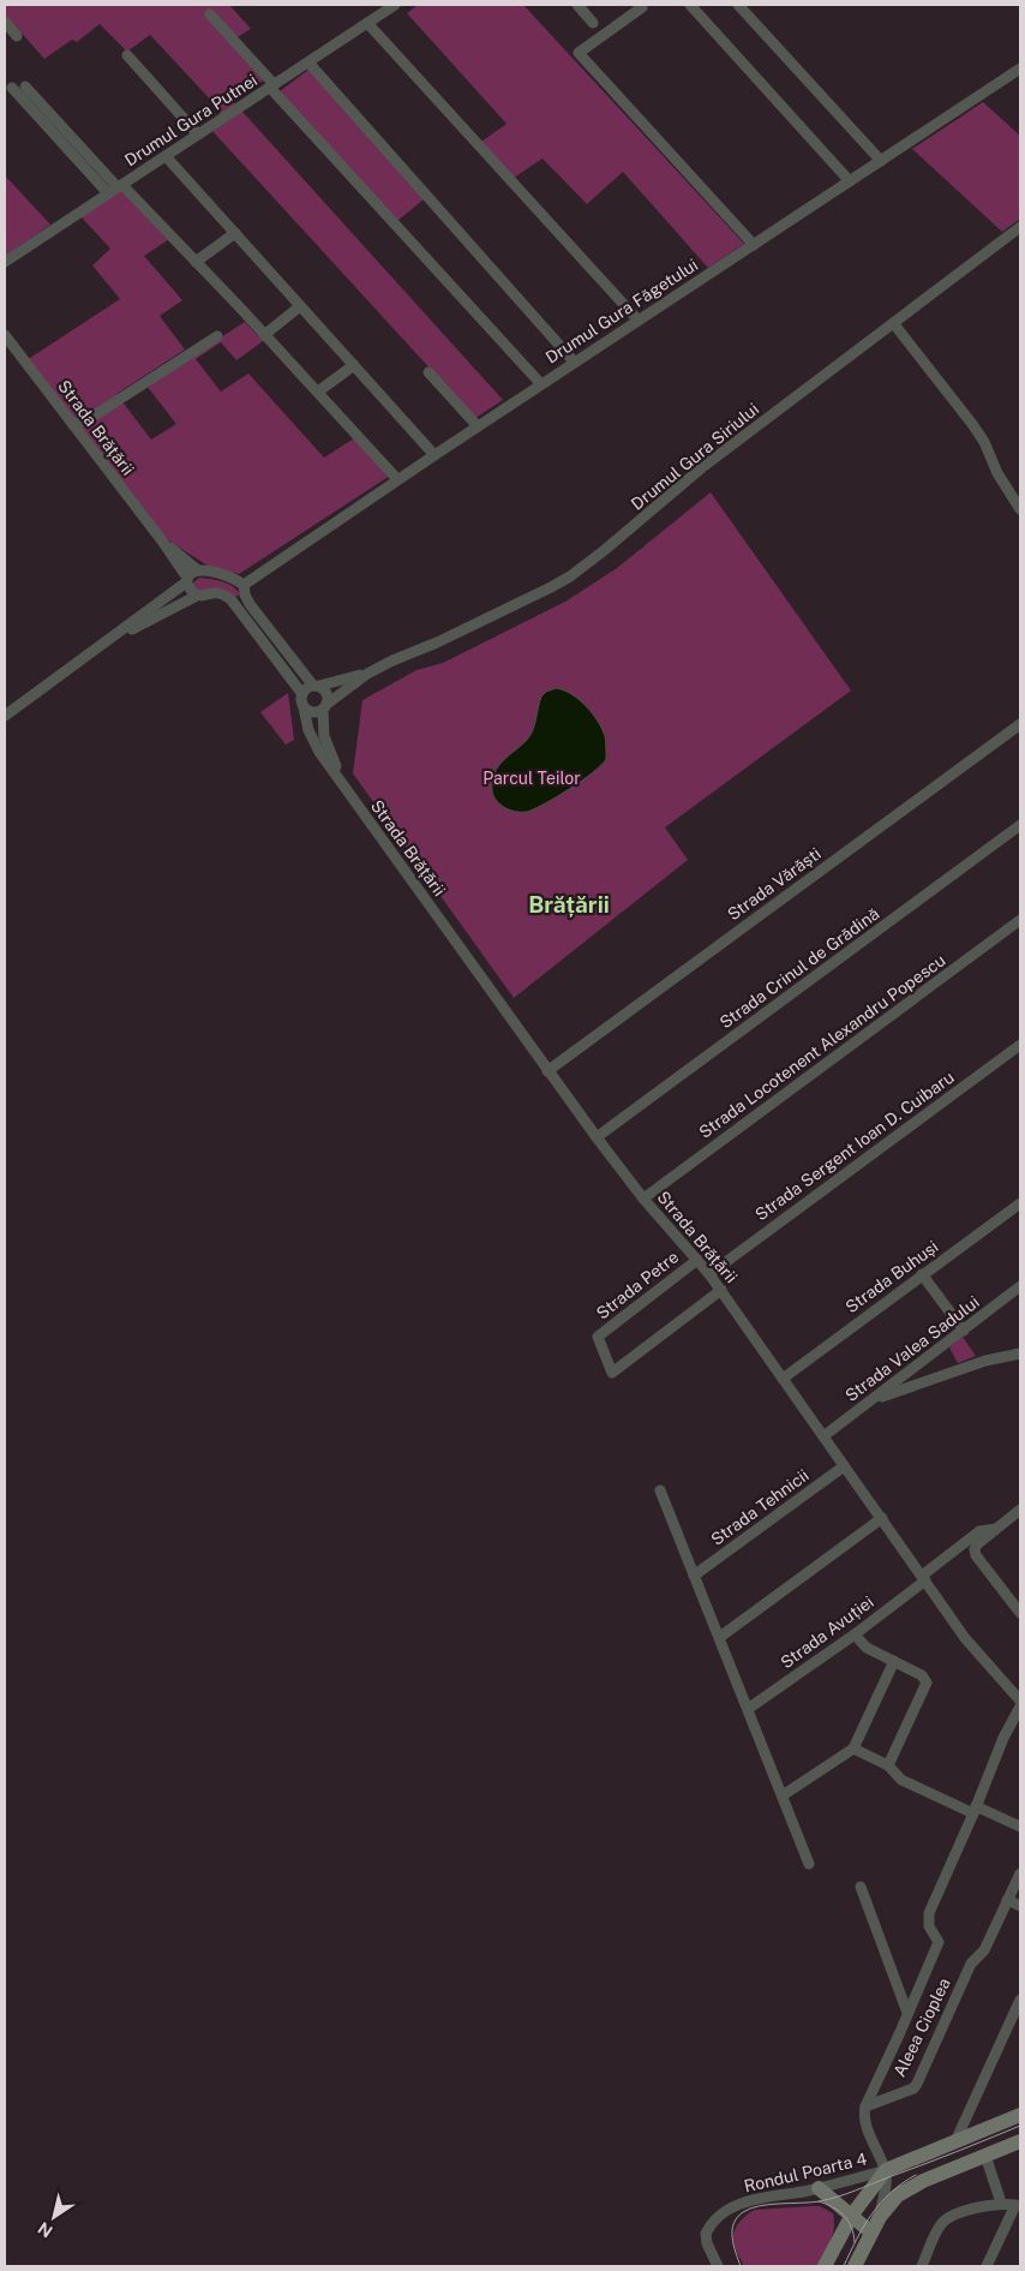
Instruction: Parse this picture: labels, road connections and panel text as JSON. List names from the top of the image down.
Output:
{
  "streets": {
    "street": [
      "Drumul Gura Putnei",
      "Drumul Gura Făgetului",
      "Strada Brățării",
      "Drumul Gura Siriului",
      "Strada Vărăști",
      "Strada Crinul de Grădină",
      "Strada Locotenent Alexandru Popescu",
      "Strada Sergent Ioan D. Cuibaru",
      "Strada Buhuși",
      "Strada Petre",
      "Strada Valea Sadului",
      "Strada Tehnicii",
      "Strada Avuției",
      "Aleea Cioplea",
      "Rondul Poarta 4"
    ]
  },
  "crossings": [
    ["Strada Brățării", "Drumul Gura Siriului"],
    ["Strada Brățării", "Strada Vărăști"],
    ["Strada Brățării", "Strada Crinul de Grădină"],
    ["Strada Brățării", "Strada Locotenent Alexandru Popescu"],
    ["Strada Brățării", "Strada Sergent Ioan D. Cuibaru"],
    ["Strada Brățării", "Strada Buhuși"],
    ["Strada Brățării", "Strada Petre"],
    ["Strada Brățării", "Strada Valea Sadului"],
    ["Strada Brățării", "Strada Tehnicii"],
    ["Strada Brățării", "Strada Avuției"]
  ],
  "districts": ["Brățării"],
  "parks": ["Parcul Teilor"],
  "north": "bottom left"
}
